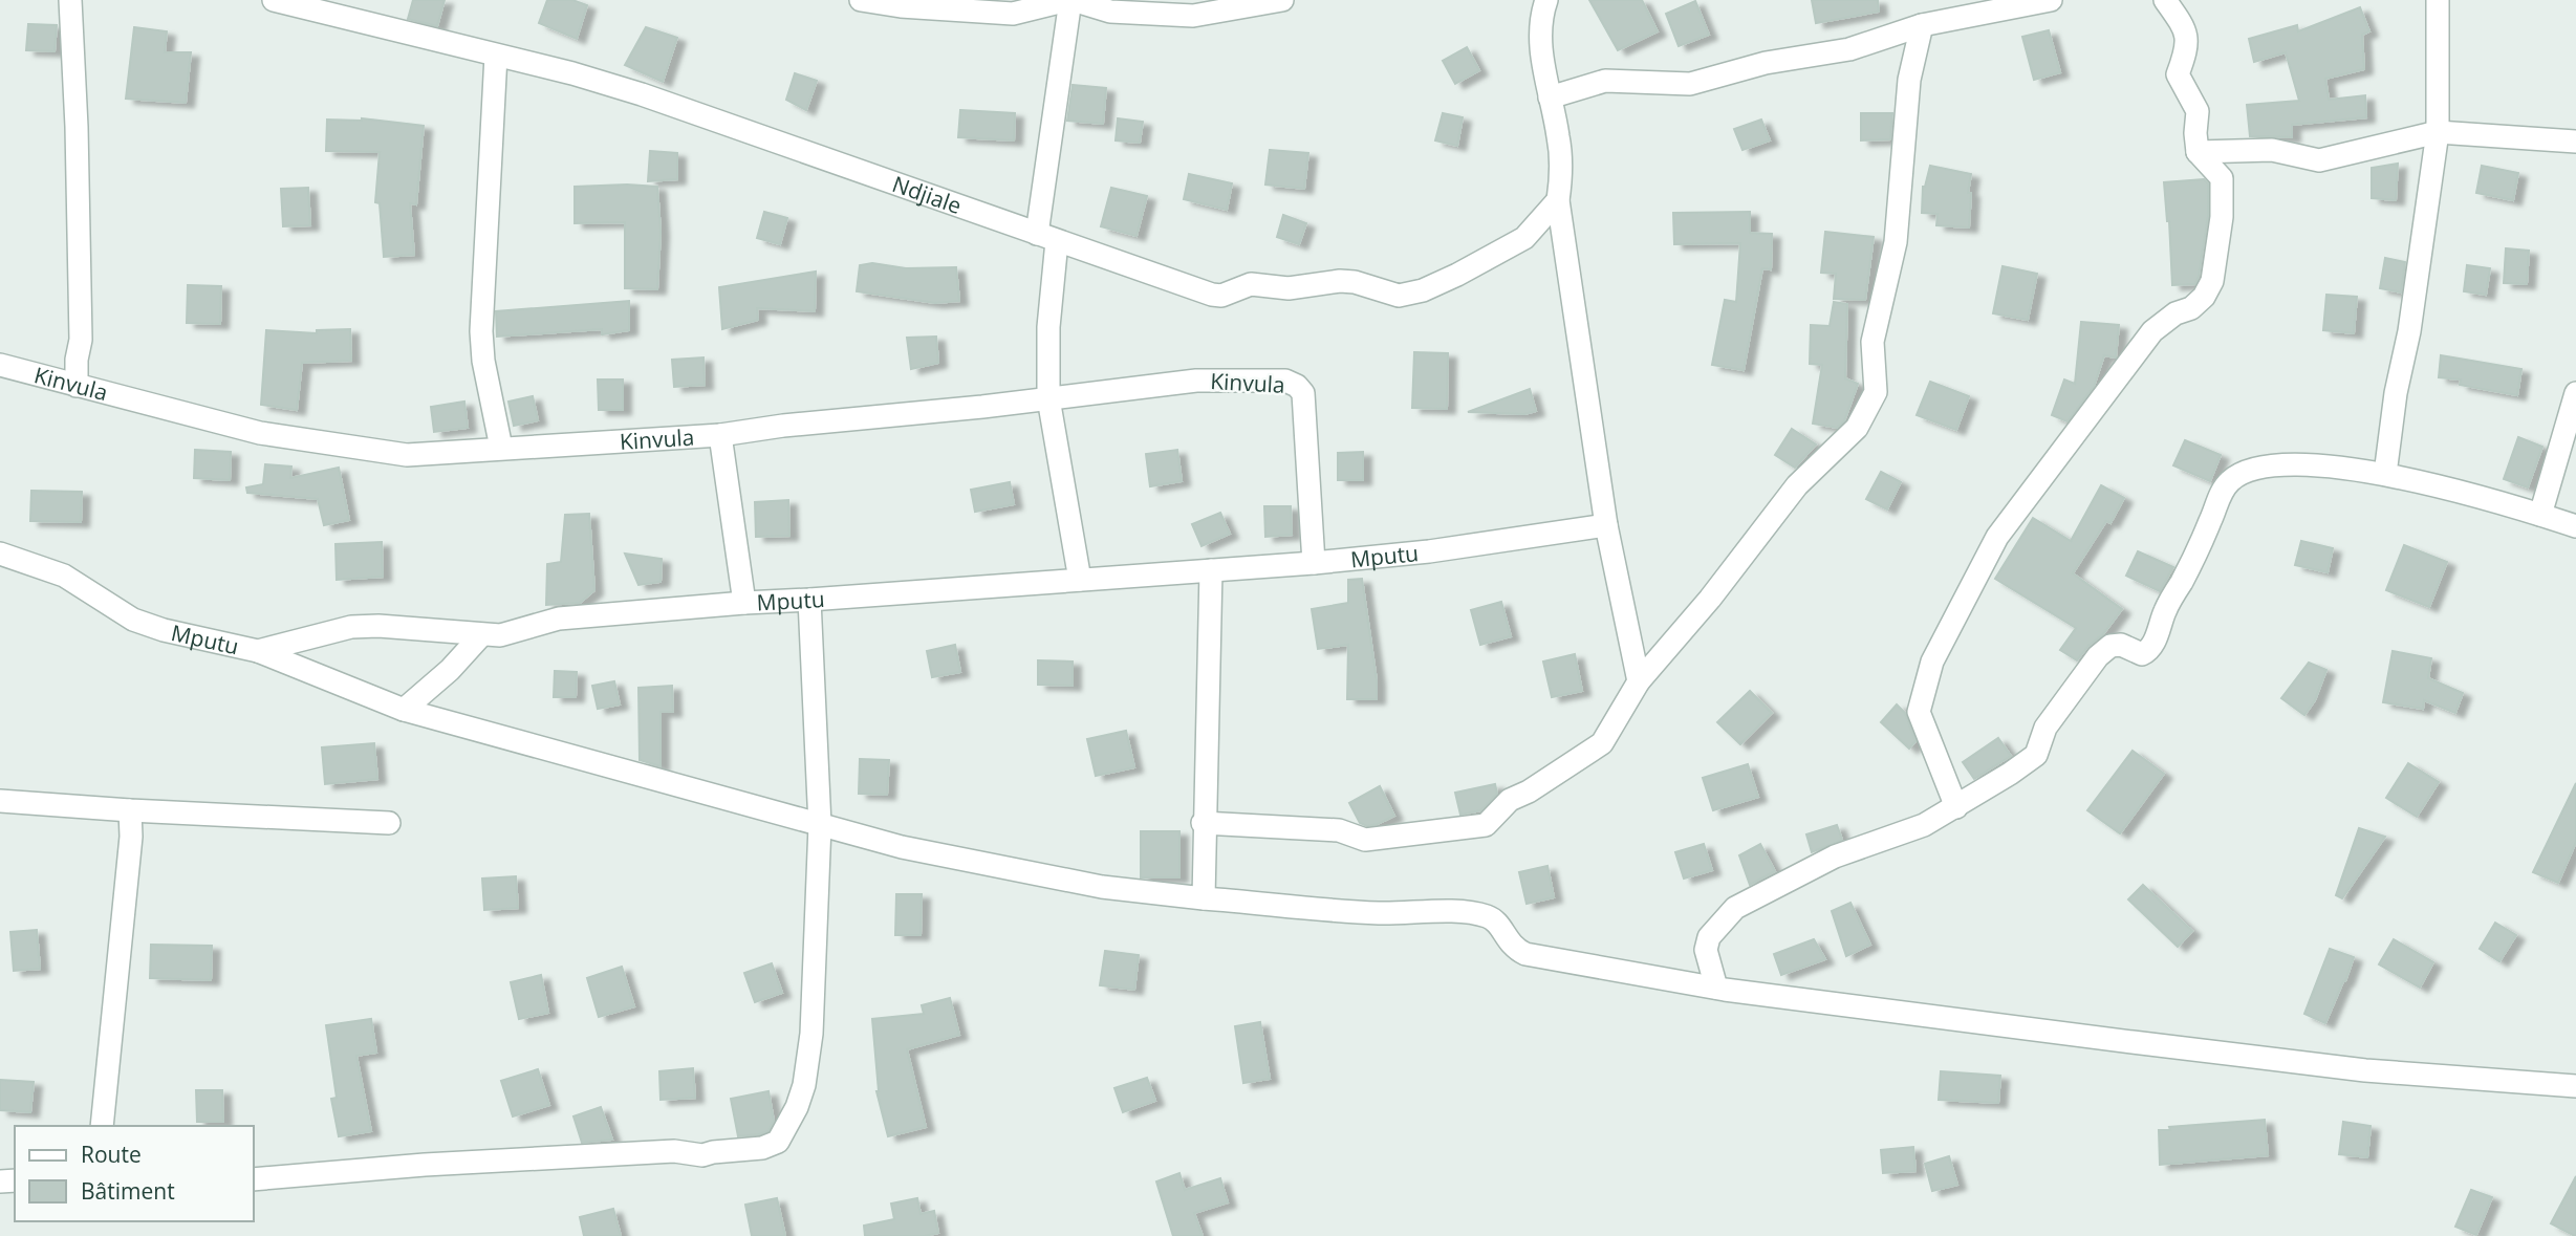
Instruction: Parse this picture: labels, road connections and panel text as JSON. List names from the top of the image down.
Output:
{
  "streets": {
    "street": ["Ndjiale", "Kinvula", "Mputu"]
  },
  "crossings": [
    ["Kinvula", "Mputu"]
  ],
  "legend": ["Route", "Bâtiment"]
}
